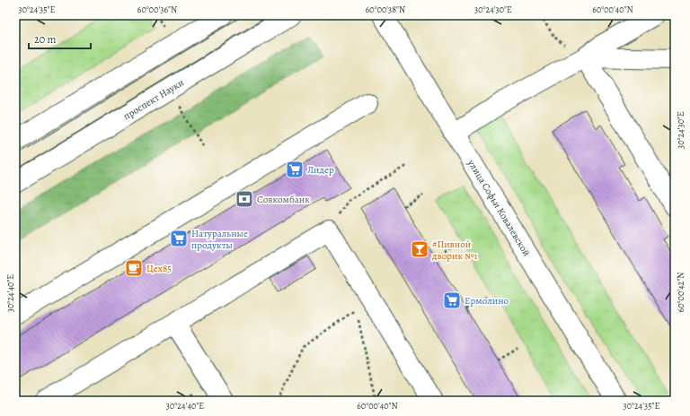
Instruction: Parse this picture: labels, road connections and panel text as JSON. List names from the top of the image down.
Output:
{
  "streets": {
    "main road": ["проспект Науки", "улица Софьи Ковалевской"]
  },
  "places": {
    "supermarket": ["Лидер", "Натуральные продукты", "Ермолино"],
    "bank": ["Совкомбанк"],
    "bar": ["#Пивной дворик №1"],
    "cafe": ["Цех85"]
  },
  "scale_bar": "20 m",
  "coordinates": [
    "30°24'35\"E",
    "60°00'36\"N",
    "60°00'38\"N",
    "30°24'30\"E",
    "60°00'40\"N",
    "60°00'42\"N",
    "30°24'40\"E"
  ]
}
